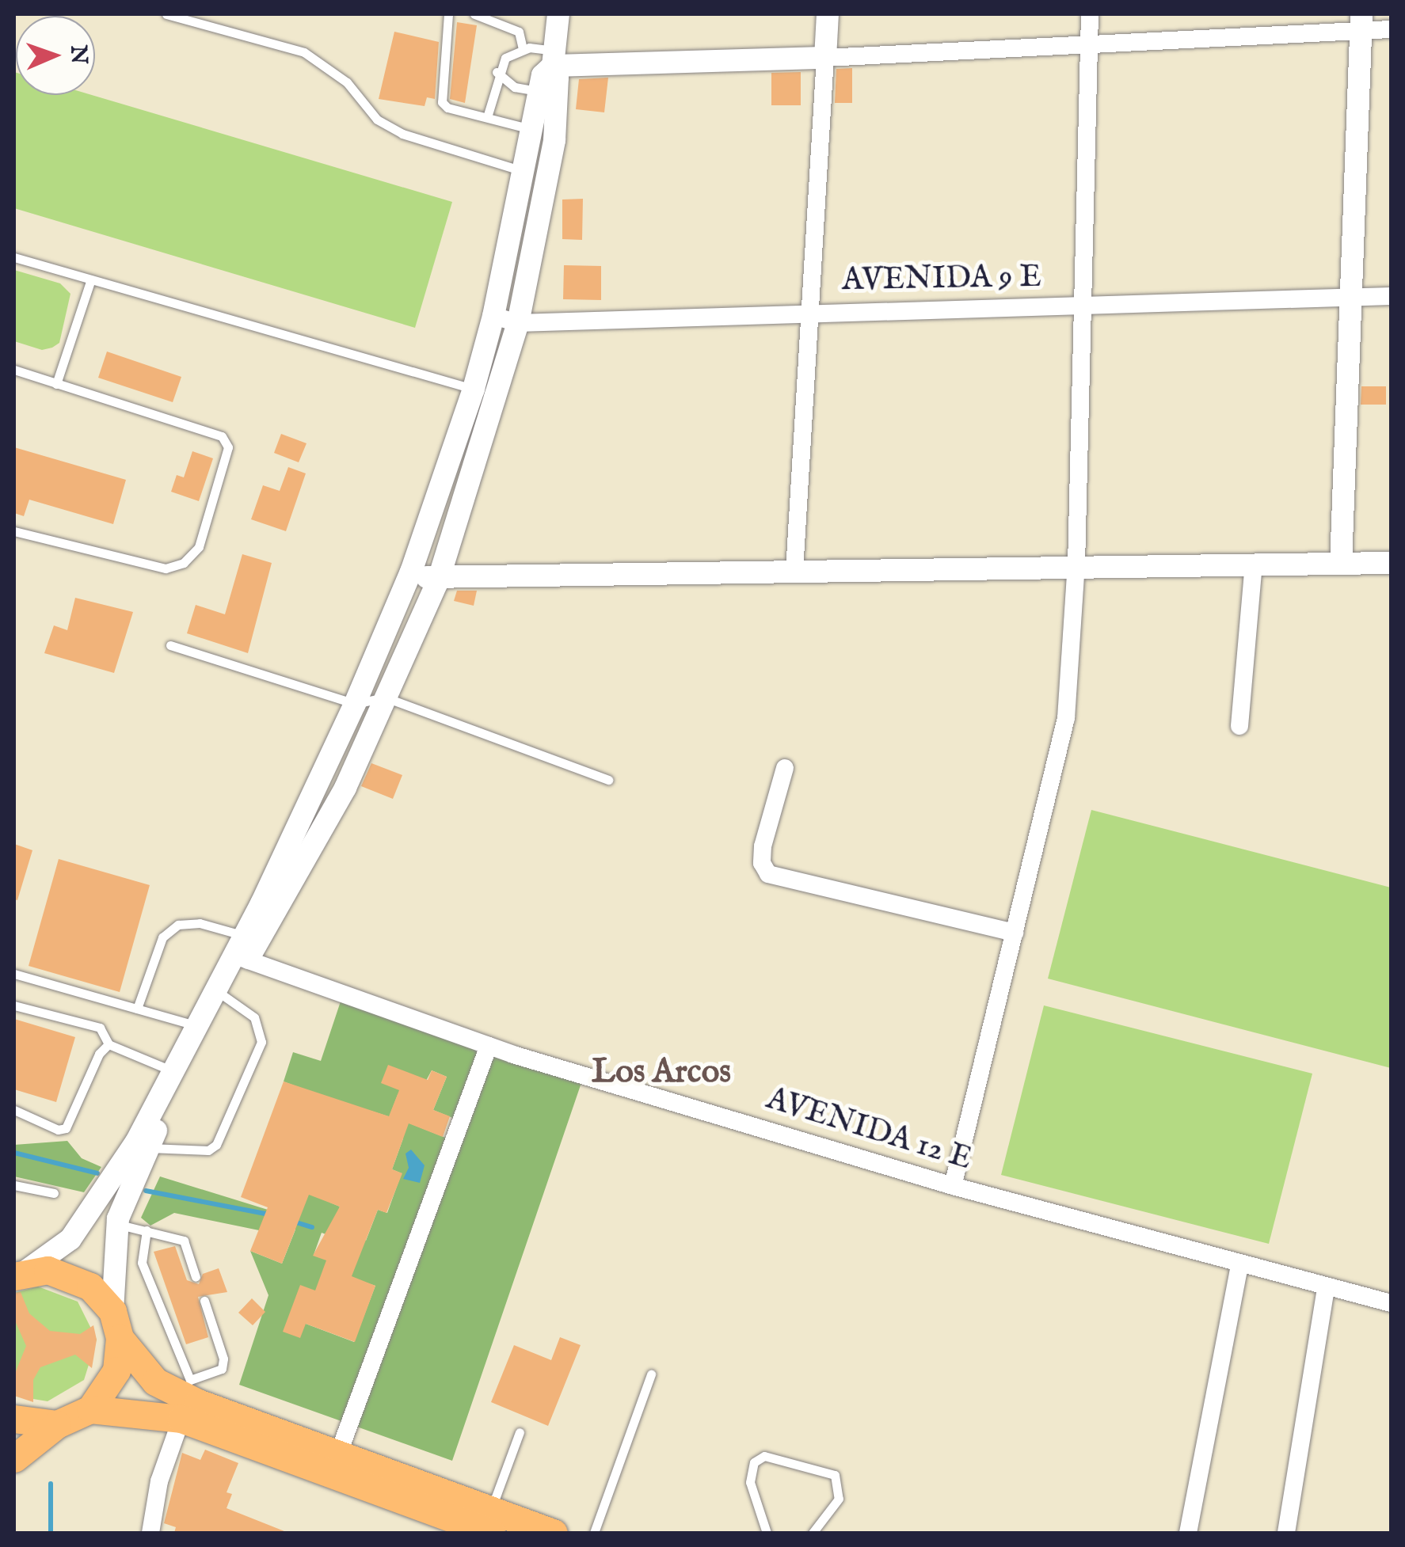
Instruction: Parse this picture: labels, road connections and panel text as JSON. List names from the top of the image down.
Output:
{
  "streets": {
    "street": ["AVENIDA 9 E", "AVENIDA 12 E"]
  },
  "districts": ["Los Arcos"],
  "north": "right"
}
